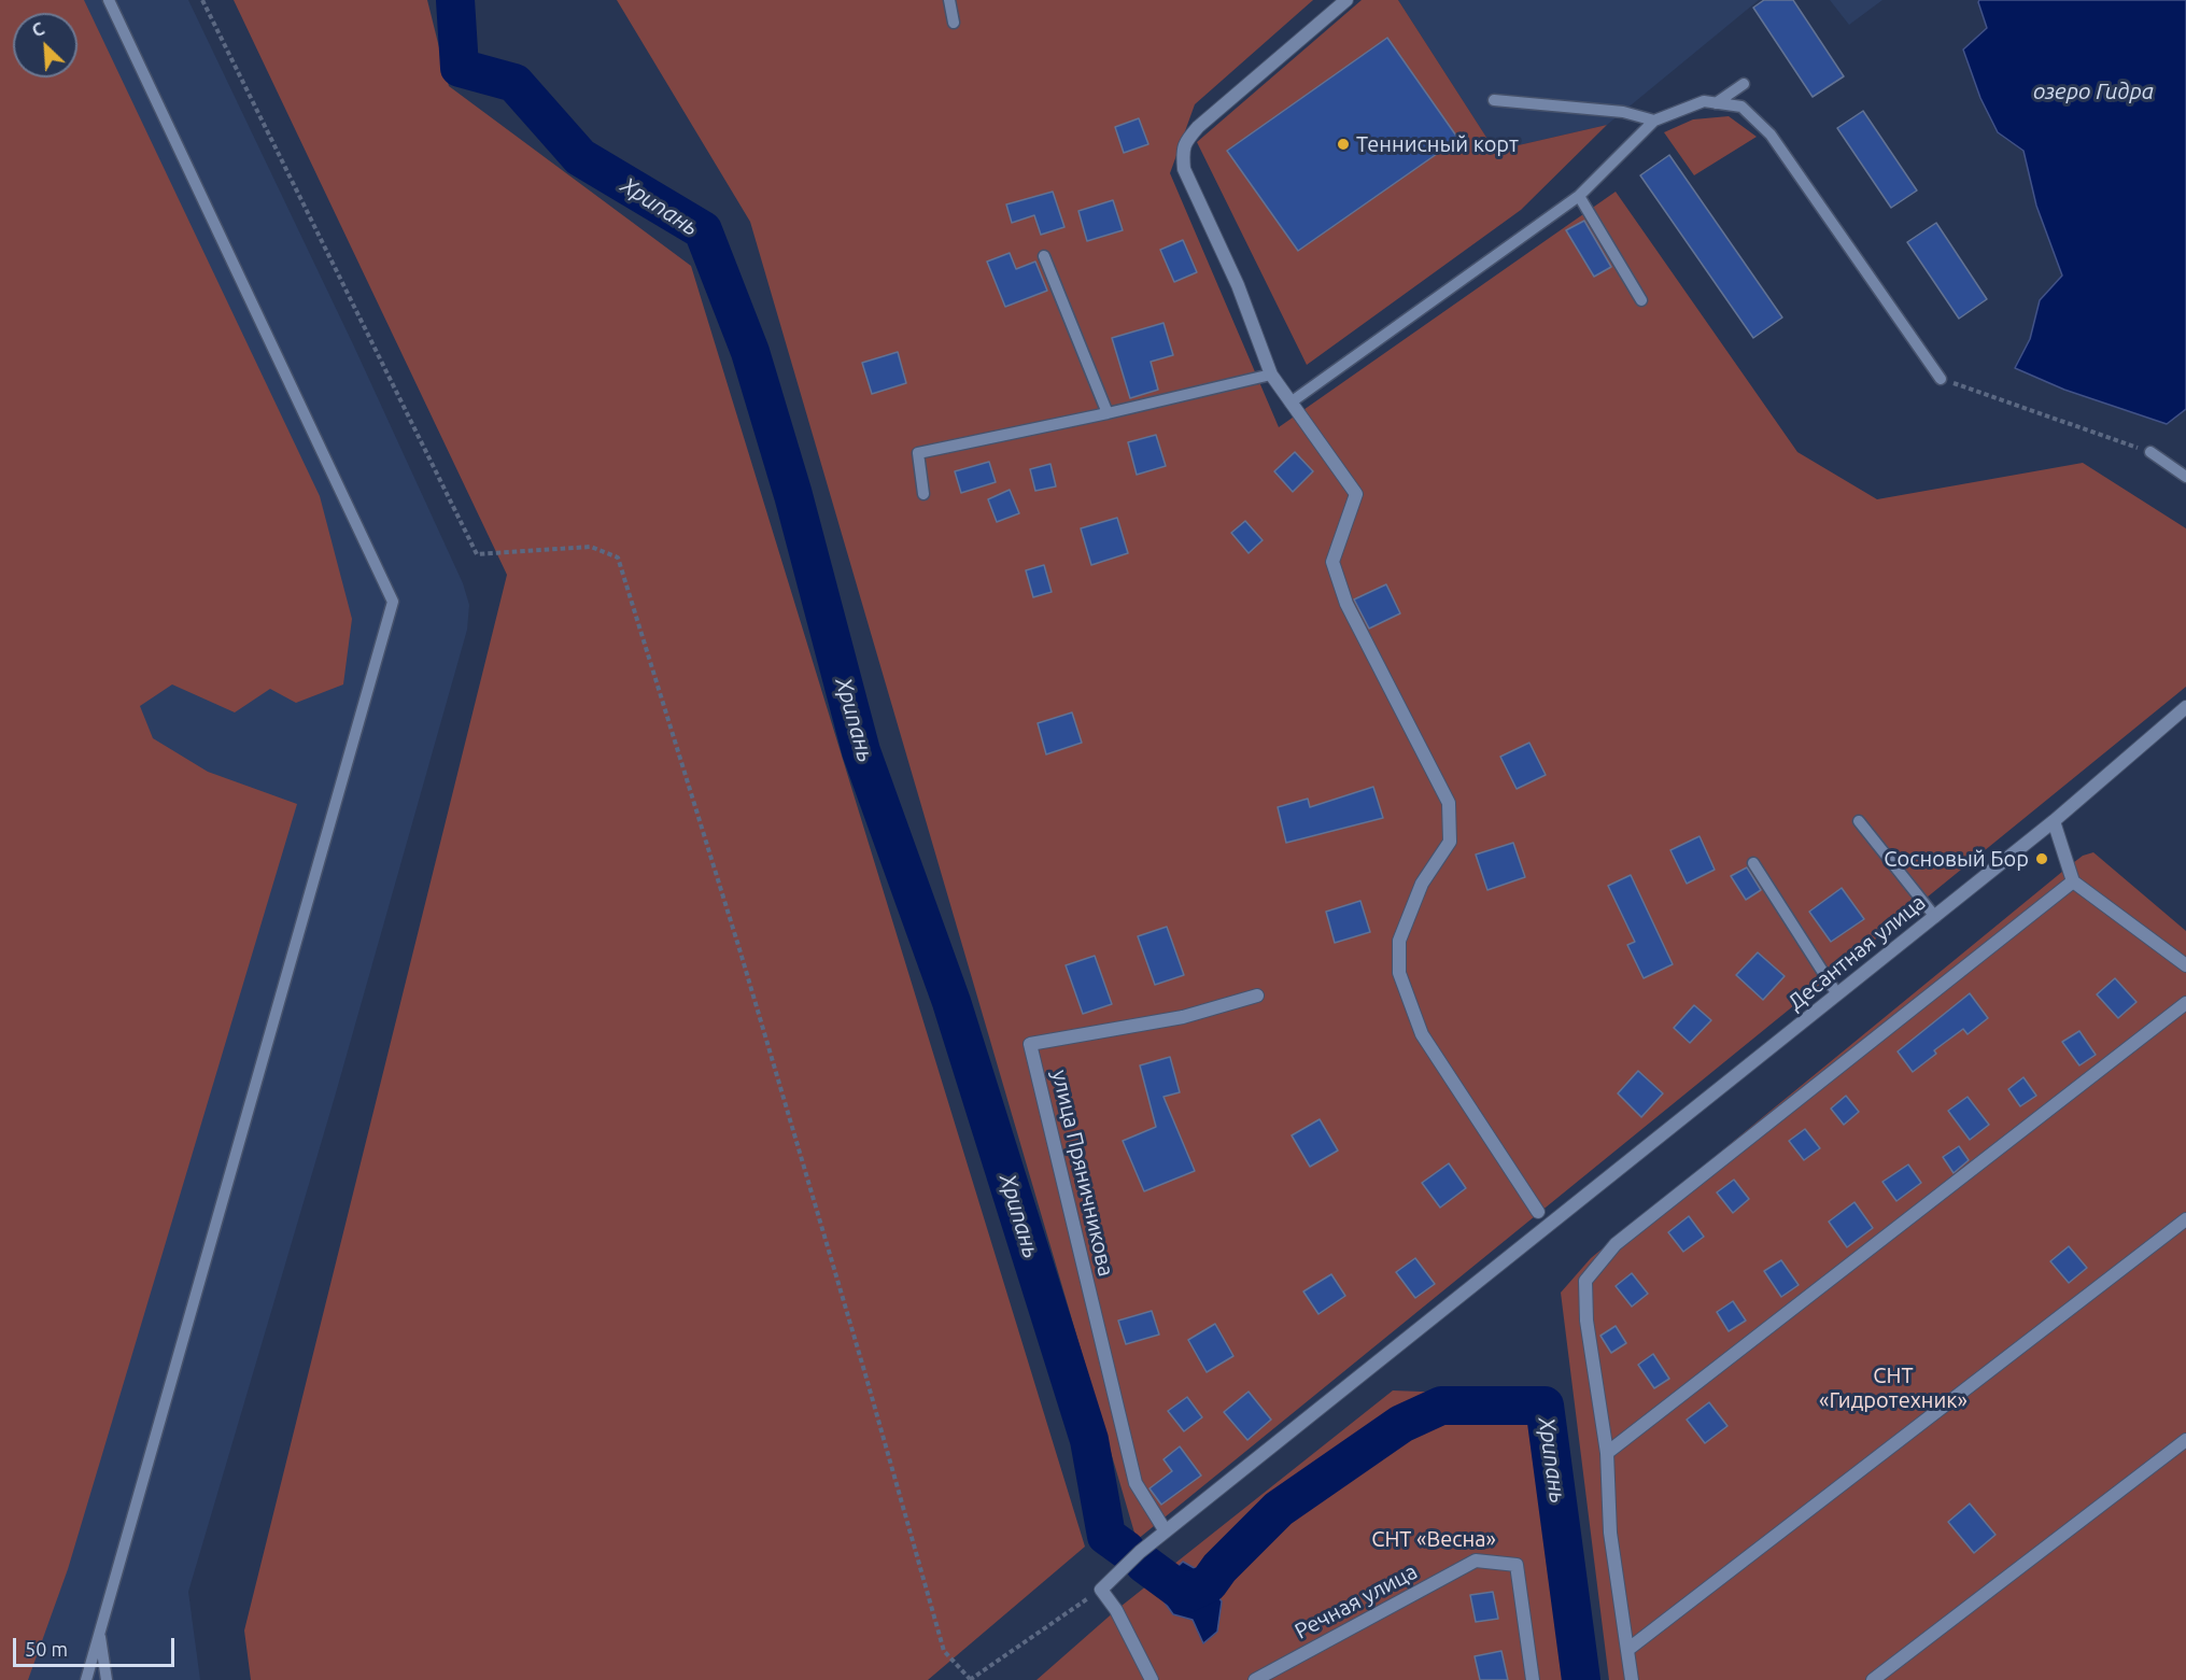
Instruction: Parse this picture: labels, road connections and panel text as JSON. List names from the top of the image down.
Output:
{
  "streets": {
    "street": ["Десантная улица", "улица Пряничникова", "Речная улица"]
  },
  "crossings": [
    ["Десантная улица", "улица Пряничникова"]
  ],
  "water": ["озеро Гидра", "Хрипань"],
  "parks": ["СНТ «Гидротехник»", "СНТ «Весна»"],
  "places": ["Теннисный корт", "Сосновый Бор"],
  "scale_bar": "50 m",
  "north": "top left"
}
